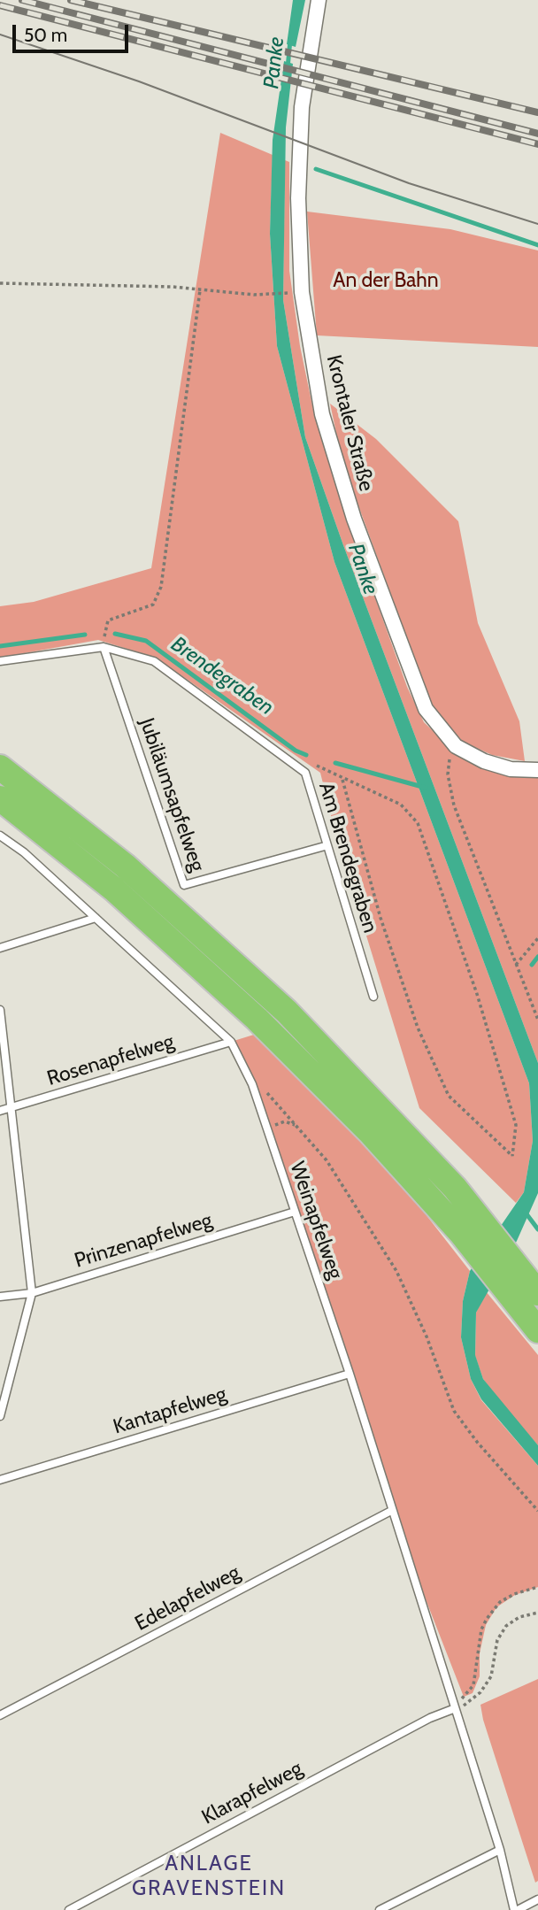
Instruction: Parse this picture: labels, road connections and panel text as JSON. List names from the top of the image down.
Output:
{
  "streets": {
    "street": ["Krontaler Straße"],
    "lane": [
      "Jubiläumsapfelweg",
      "Am Brendegraben",
      "Rosenapfelweg",
      "Weinapfelweg",
      "Prinzenapfelweg",
      "Kantapfelweg",
      "Edelapfelweg",
      "Klarapfelweg"
    ]
  },
  "crossings": [
    ["Jubiläumsapfelweg", "Am Brendegraben"],
    ["Rosenapfelweg", "Weinapfelweg"],
    ["Weinapfelweg", "Prinzenapfelweg"],
    ["Weinapfelweg", "Kantapfelweg"],
    ["Weinapfelweg", "Edelapfelweg"],
    ["Weinapfelweg", "Klarapfelweg"]
  ],
  "districts": ["ANLAGE GRAVENSTEIN"],
  "water": ["Panke", "Brendegraben"],
  "parks": ["An der Bahn"],
  "scale_bar": "50 m"
}
